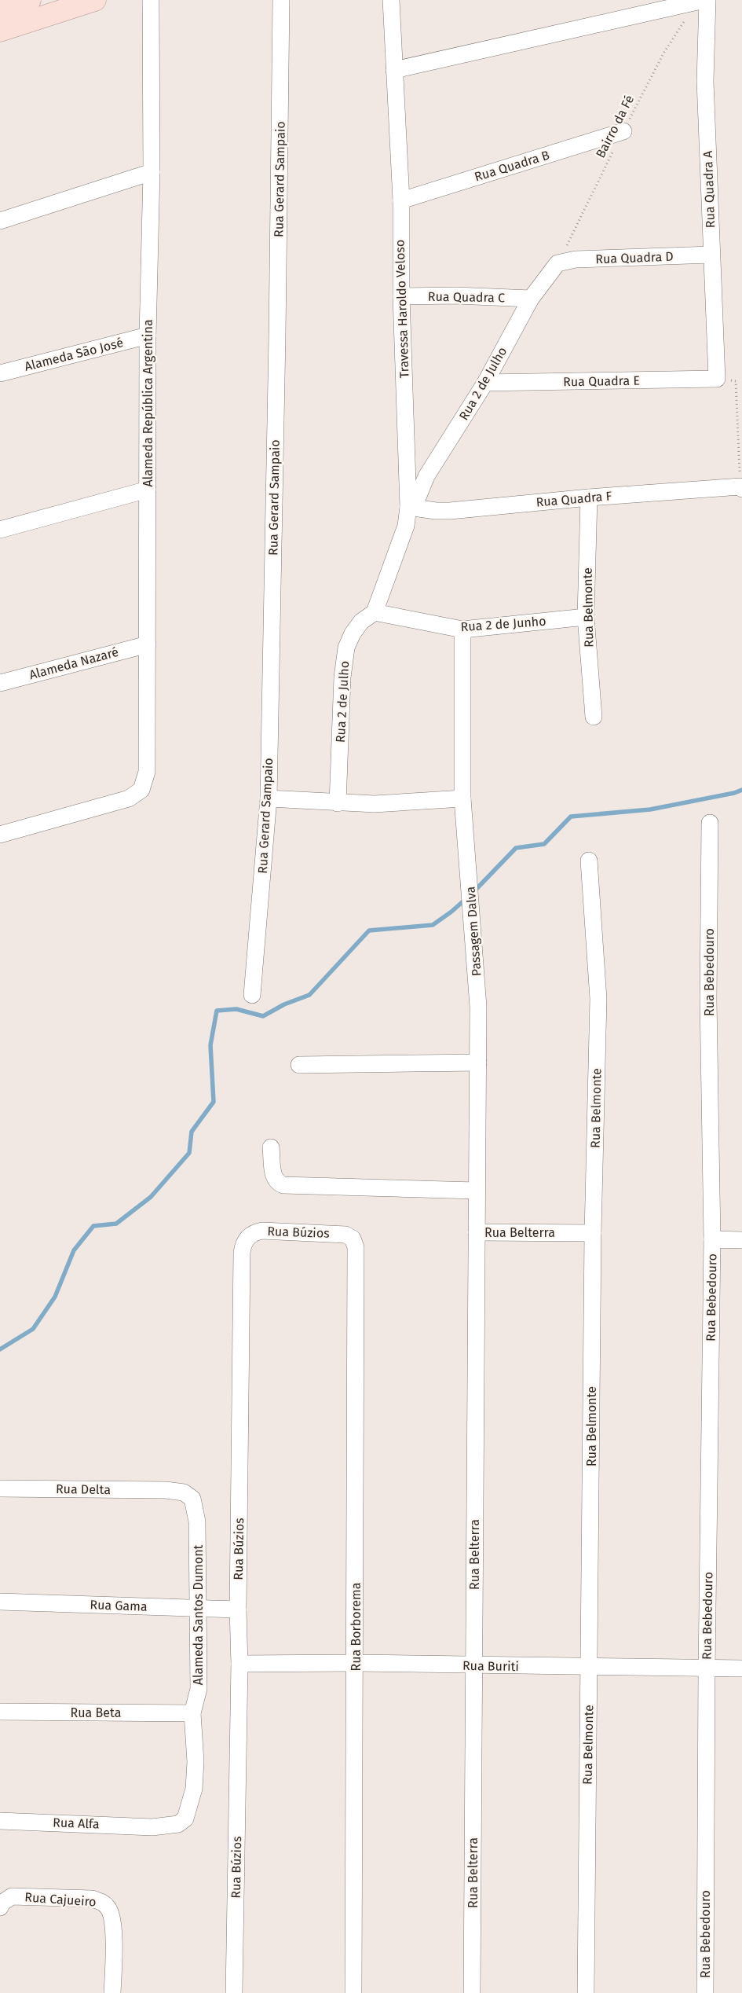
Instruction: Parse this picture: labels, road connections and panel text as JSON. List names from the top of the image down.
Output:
{
  "streets": {
    "street": [
      "Rua Quadra B",
      "Rua Gerard Sampaio",
      "Rua Quadra A",
      "Rua Quadra D",
      "Rua Quadra C",
      "Travessa Haroldo Veloso",
      "Alameda São José",
      "Rua Quadra E",
      "Rua 2 de Julho",
      "Alameda República Argentina",
      "Rua Quadra F",
      "Rua Belmonte",
      "Rua 2 de Junho",
      "Alameda Nazaré",
      "Passagem Dalva",
      "Rua Bebedouro",
      "Rua Búzios",
      "Rua Belterra",
      "Rua Delta",
      "Rua Gama",
      "Alameda Santos Dumont",
      "Rua Borborema",
      "Rua Buriti",
      "Rua Beta",
      "Rua Alfa",
      "Rua Cajueiro"
    ],
    "path": ["Bairro da Fé"]
  },
  "crossings": [
    ["Bairro da Fé", "Rua Quadra B"],
    ["Bairro da Fé", "Rua Quadra A"],
    ["Bairro da Fé", "Rua Quadra D"],
    ["Bairro da Fé", "Rua 2 de Julho"],
    ["Rua Quadra B", "Travessa Haroldo Veloso"],
    ["Rua Quadra A", "Rua Quadra D"],
    ["Rua Quadra A", "Rua Quadra E"],
    ["Rua Quadra D", "Rua 2 de Julho"],
    ["Rua Quadra C", "Travessa Haroldo Veloso"],
    ["Rua Quadra C", "Rua 2 de Julho"],
    ["Travessa Haroldo Veloso", "Rua 2 de Julho"],
    ["Travessa Haroldo Veloso", "Rua Quadra F"],
    ["Travessa Haroldo Veloso", "Rua 2 de Junho"],
    ["Alameda São José", "Alameda República Argentina"],
    ["Rua Quadra E", "Rua 2 de Julho"],
    ["Rua 2 de Julho", "Rua Quadra F"],
    ["Rua 2 de Julho", "Rua 2 de Junho"],
    ["Alameda República Argentina", "Alameda Nazaré"],
    ["Rua Quadra F", "Rua Belmonte"],
    ["Rua Belmonte", "Rua 2 de Junho"],
    ["Rua Belmonte", "Rua Belterra"],
    ["Rua Belmonte", "Rua Buriti"],
    ["Rua 2 de Junho", "Passagem Dalva"],
    ["Passagem Dalva", "Rua Belterra"],
    ["Rua Bebedouro", "Rua Buriti"],
    ["Rua Búzios", "Rua Gama"],
    ["Rua Búzios", "Rua Borborema"],
    ["Rua Búzios", "Rua Buriti"],
    ["Rua Belterra", "Rua Buriti"],
    ["Rua Delta", "Alameda Santos Dumont"],
    ["Rua Gama", "Alameda Santos Dumont"],
    ["Alameda Santos Dumont", "Rua Beta"],
    ["Alameda Santos Dumont", "Rua Alfa"],
    ["Rua Borborema", "Rua Buriti"]
  ]
}
